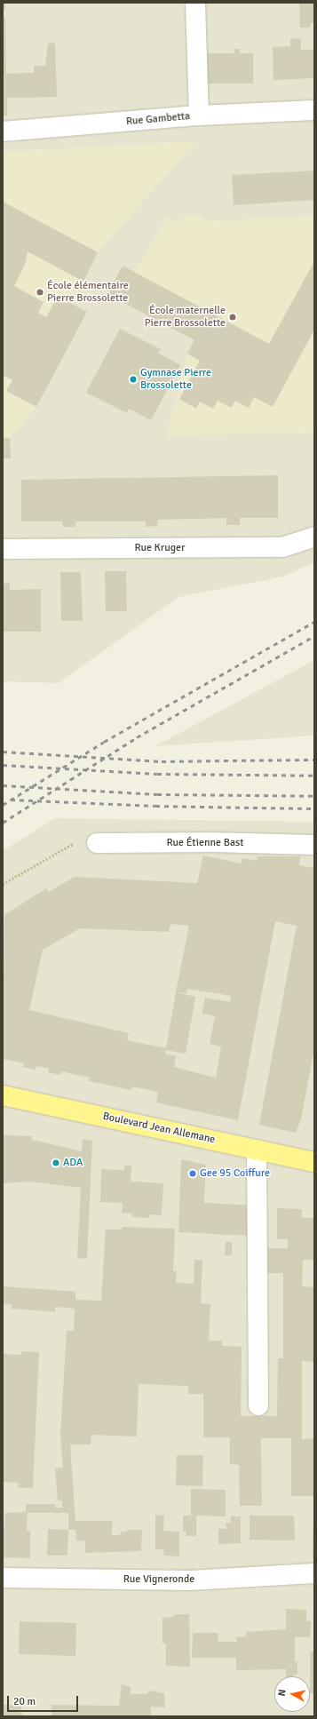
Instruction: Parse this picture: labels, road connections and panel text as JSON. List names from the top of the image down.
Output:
{
  "streets": {
    "main road": ["Boulevard Jean Allemane"],
    "street": [
      "Rue Gambetta",
      "Rue Kruger",
      "Rue Étienne Bast",
      "Rue Vigneronde"
    ]
  },
  "places": [
    "École élémentaire Pierre Brossolette",
    "École maternelle Pierre Brossolette",
    "Gymnase Pierre Brossolette",
    "ADA",
    "Gee 95 Coiffure"
  ],
  "scale_bar": "20 m",
  "north": "left"
}
